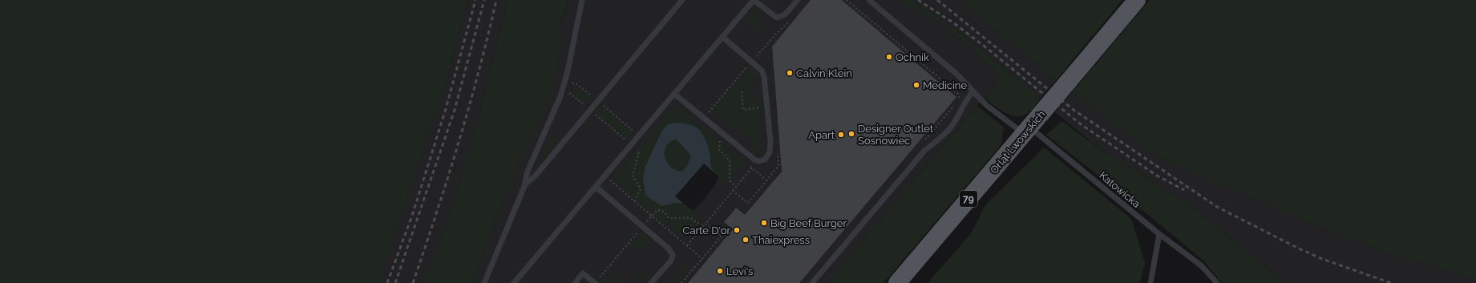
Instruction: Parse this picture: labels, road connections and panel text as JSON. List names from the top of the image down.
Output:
{
  "streets": {
    "main road": ["Orląt Lwowskich", "79"],
    "lane": ["Katowicka"]
  },
  "crossings": [
    ["Orląt Lwowskich", "Katowicka"]
  ],
  "places": [
    "Ochnik",
    "Calvin Klein",
    "Medicine",
    "Designer Outlet Sosnowiec",
    "Apart",
    "Big Beef Burger",
    "Carte D'or",
    "Thaiexpress",
    "Levi's"
  ]
}
